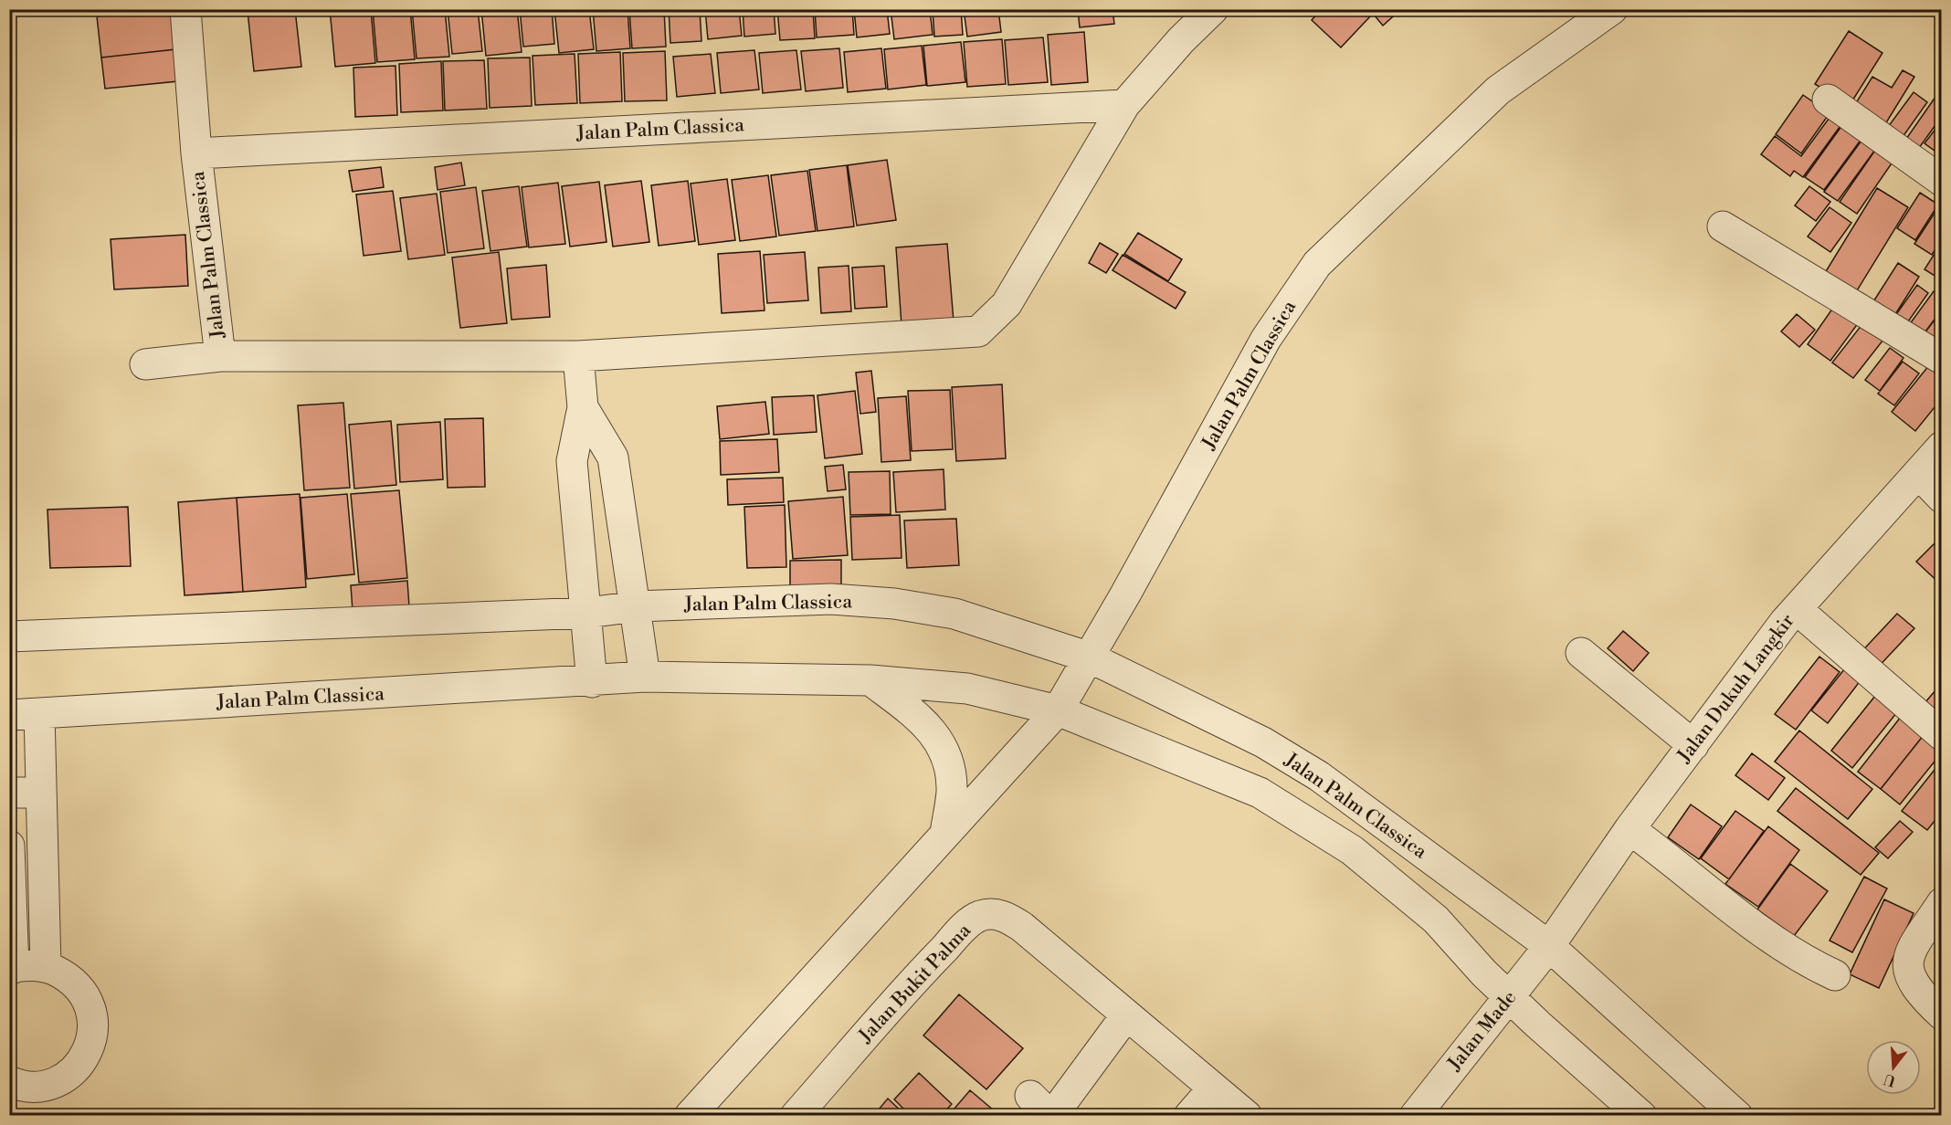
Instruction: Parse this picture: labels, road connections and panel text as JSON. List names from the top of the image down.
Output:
{
  "streets": {
    "street": [
      "Jalan Palm Classica",
      "Jalan Dukuh Langkir",
      "Jalan Bukit Palma",
      "Jalan Made"
    ]
  },
  "crossings": [
    ["Jalan Palm Classica", "Jalan Dukuh Langkir"],
    ["Jalan Palm Classica", "Jalan Made"],
    ["Jalan Dukuh Langkir", "Jalan Made"]
  ],
  "north": "bottom"
}
